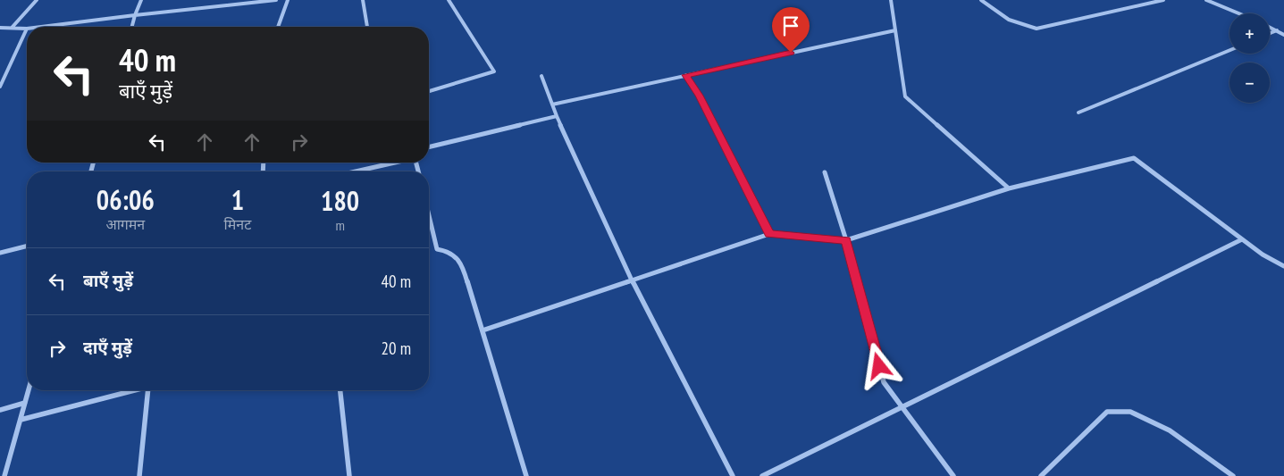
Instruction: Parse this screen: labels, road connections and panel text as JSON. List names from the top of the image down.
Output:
{
  "page": {
    "map_buttons": ["+", "−"],
    "turn": ["40 m", "बाएँ मुड़ें"],
    "eta": [
      "06:06",
      "आगमन",
      "1",
      "मिनट",
      "180",
      "m"
    ],
    "list": [
      {
        "name": "बाएँ मुड़ें",
        "value": "40 m"
      },
      {
        "name": "दाएँ मुड़ें",
        "value": "20 m"
      }
    ]
  }
}
